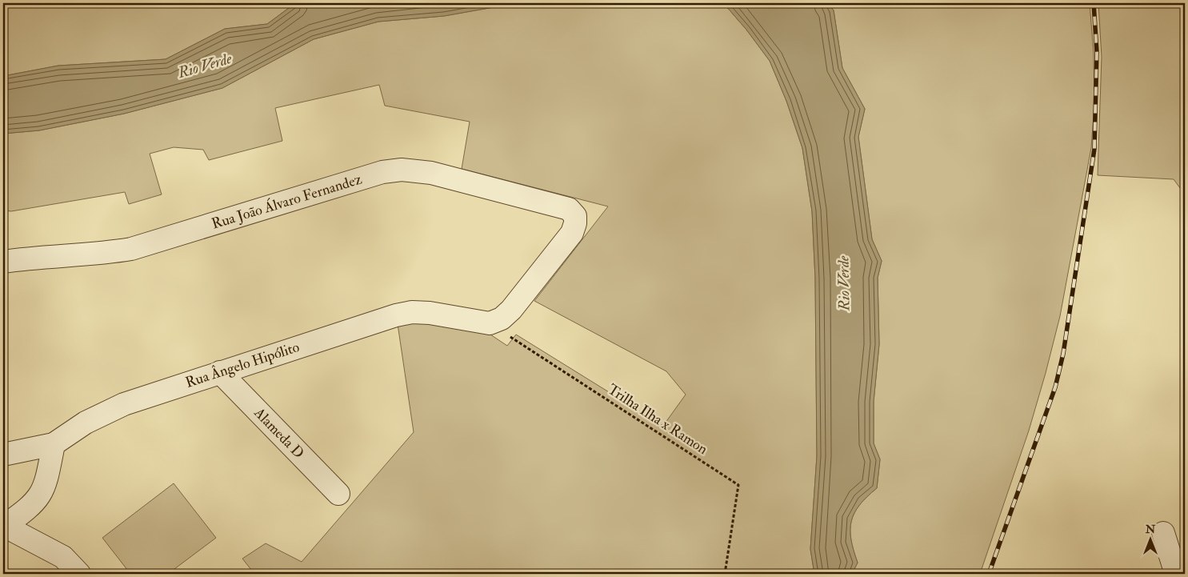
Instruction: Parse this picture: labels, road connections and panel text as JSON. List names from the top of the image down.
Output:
{
  "streets": {
    "street": ["Rua João Álvaro Fernandez", "Rua Ângelo Hipólito", "Alameda D"],
    "path": ["Trilha Ilha x Ramon"]
  },
  "crossings": [
    ["Rua João Álvaro Fernandez", "Rua Ângelo Hipólito"],
    ["Rua João Álvaro Fernandez", "Trilha Ilha x Ramon"],
    ["Rua Ângelo Hipólito", "Trilha Ilha x Ramon"],
    ["Rua Ângelo Hipólito", "Alameda D"]
  ],
  "water": ["Rio Verde"],
  "north": "top"
}
